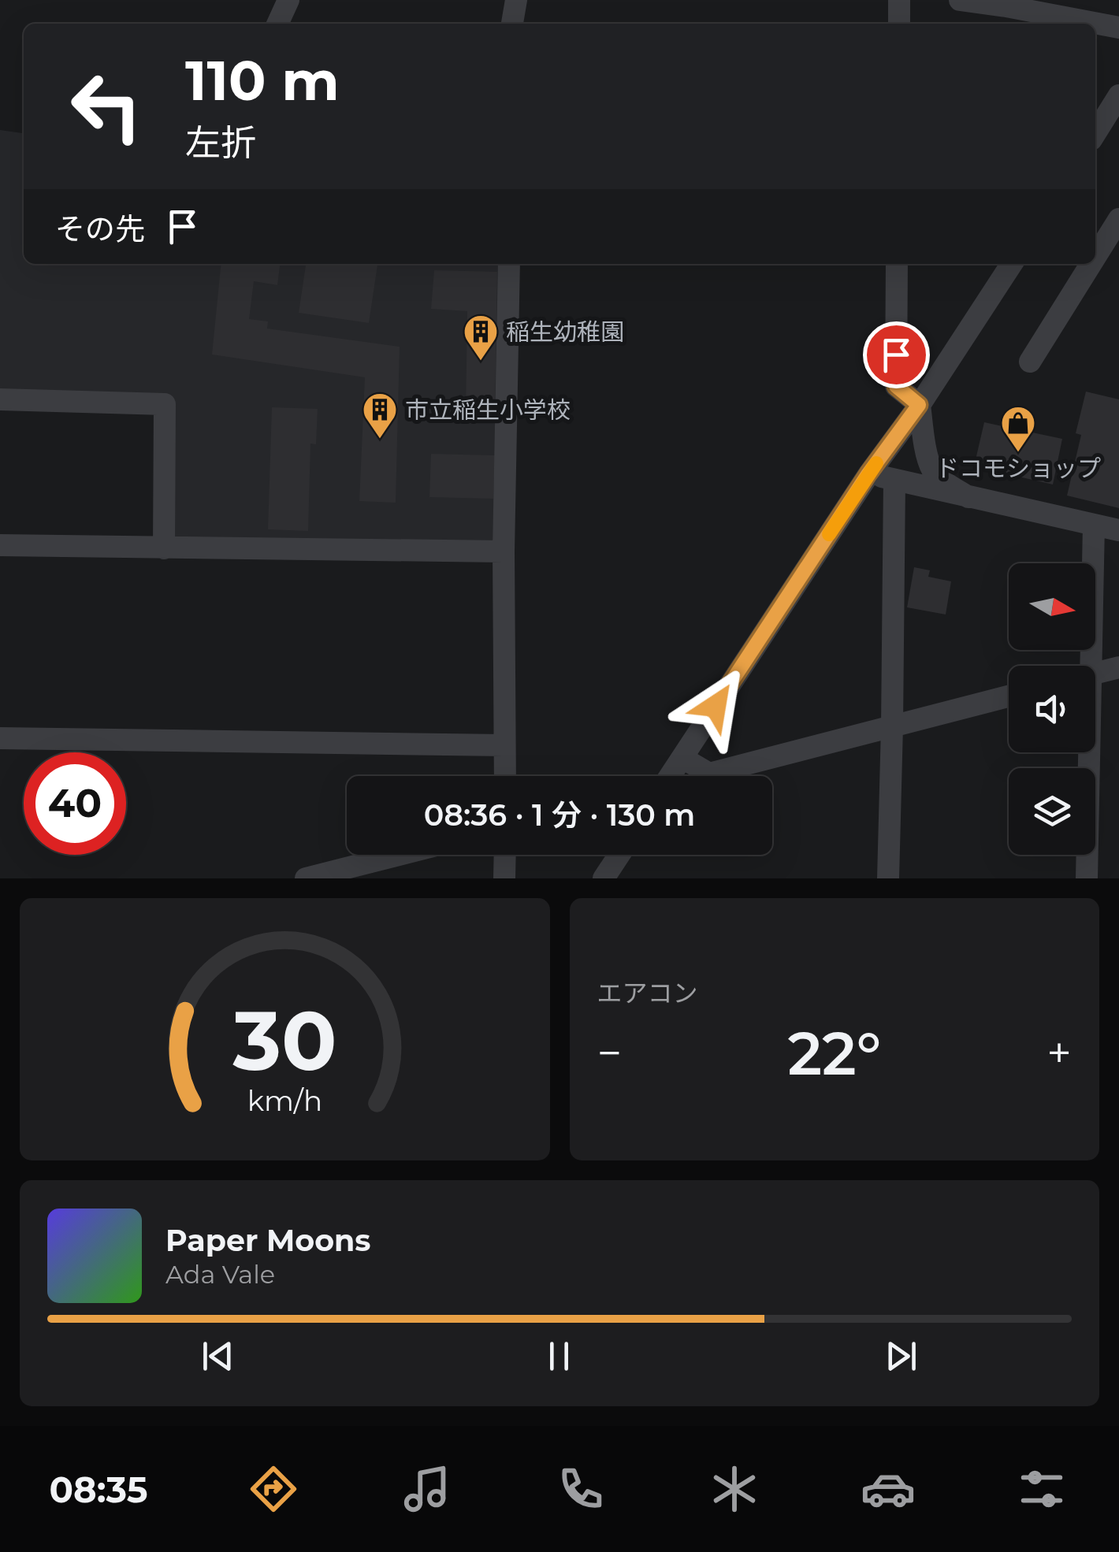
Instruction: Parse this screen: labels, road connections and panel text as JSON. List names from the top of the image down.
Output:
{
  "places": {
    "building": ["稲生幼稚園", "市立稲生小学校"],
    "shop": ["ドコモショップ"]
  },
  "north": "right",
  "page": {
    "turn": ["110 m", "左折"],
    "then": "その先",
    "limit": "40",
    "trip": "08:36 · 1 分 · 130 m",
    "tile": "エアコン",
    "heat": ["−", "22°", "+"],
    "song": ["Paper Moons", "Ada Vale"],
    "tabs": "08:35",
    "gauge": ["30", "km/h"]
  }
}
